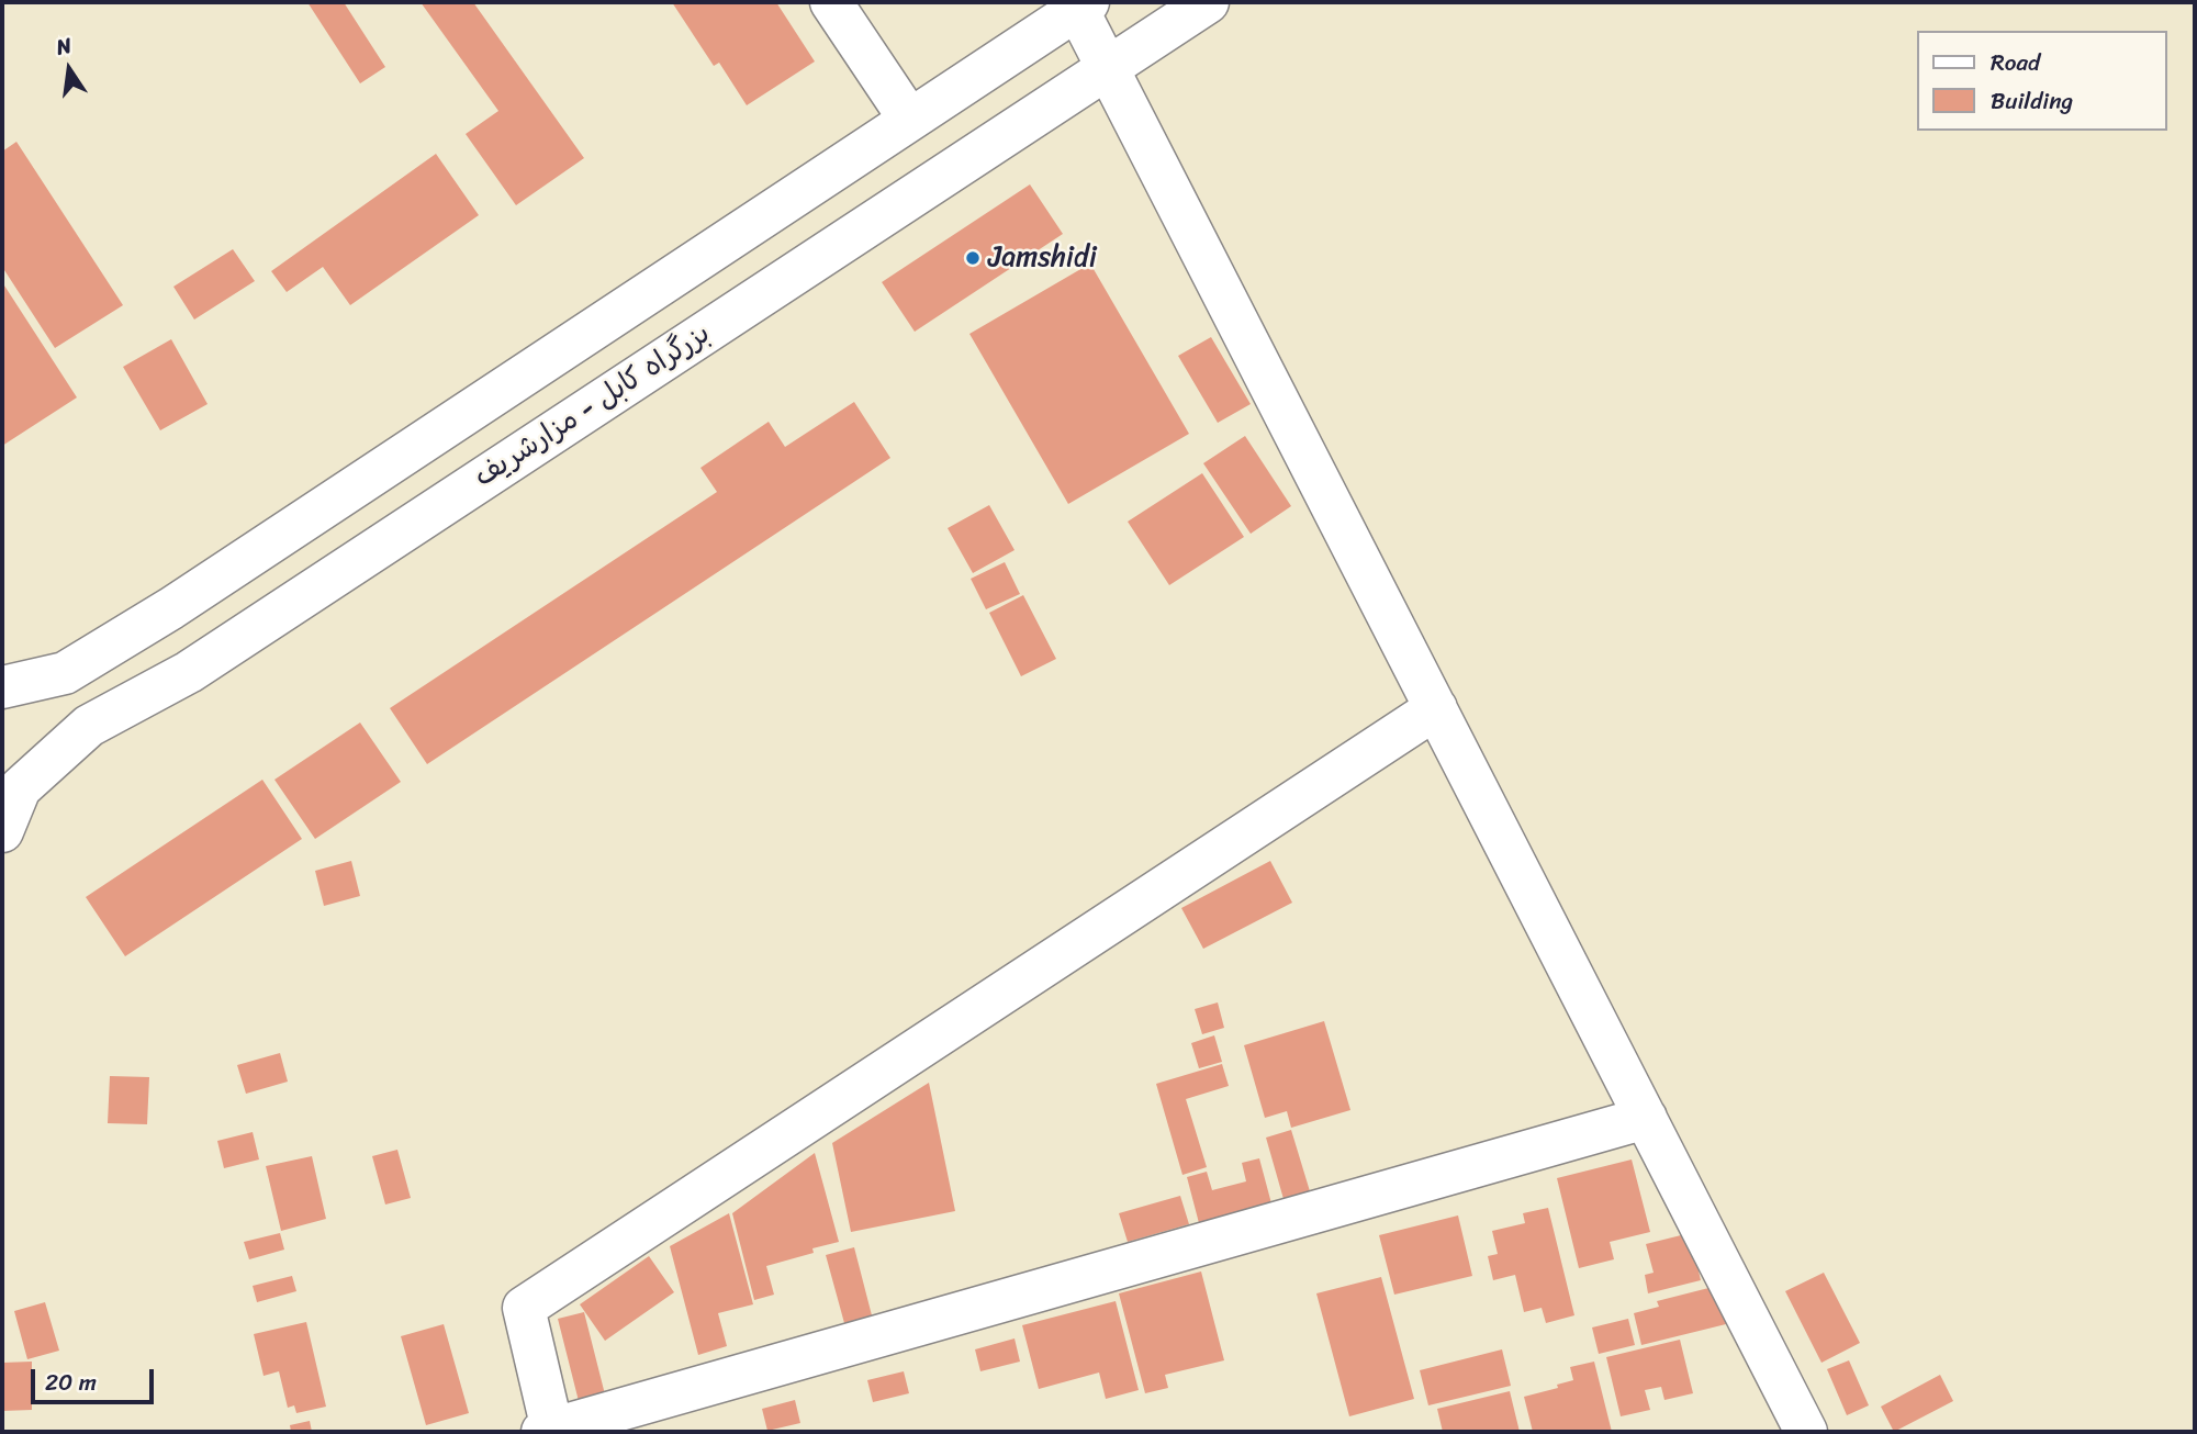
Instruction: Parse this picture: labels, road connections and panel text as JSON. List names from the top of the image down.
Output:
{
  "streets": {
    "main road": ["بزرگراه کابل - مزارشریف"]
  },
  "places": ["Jamshidi"],
  "legend": ["Road", "Building"],
  "scale_bar": "20 m",
  "north": "top"
}
